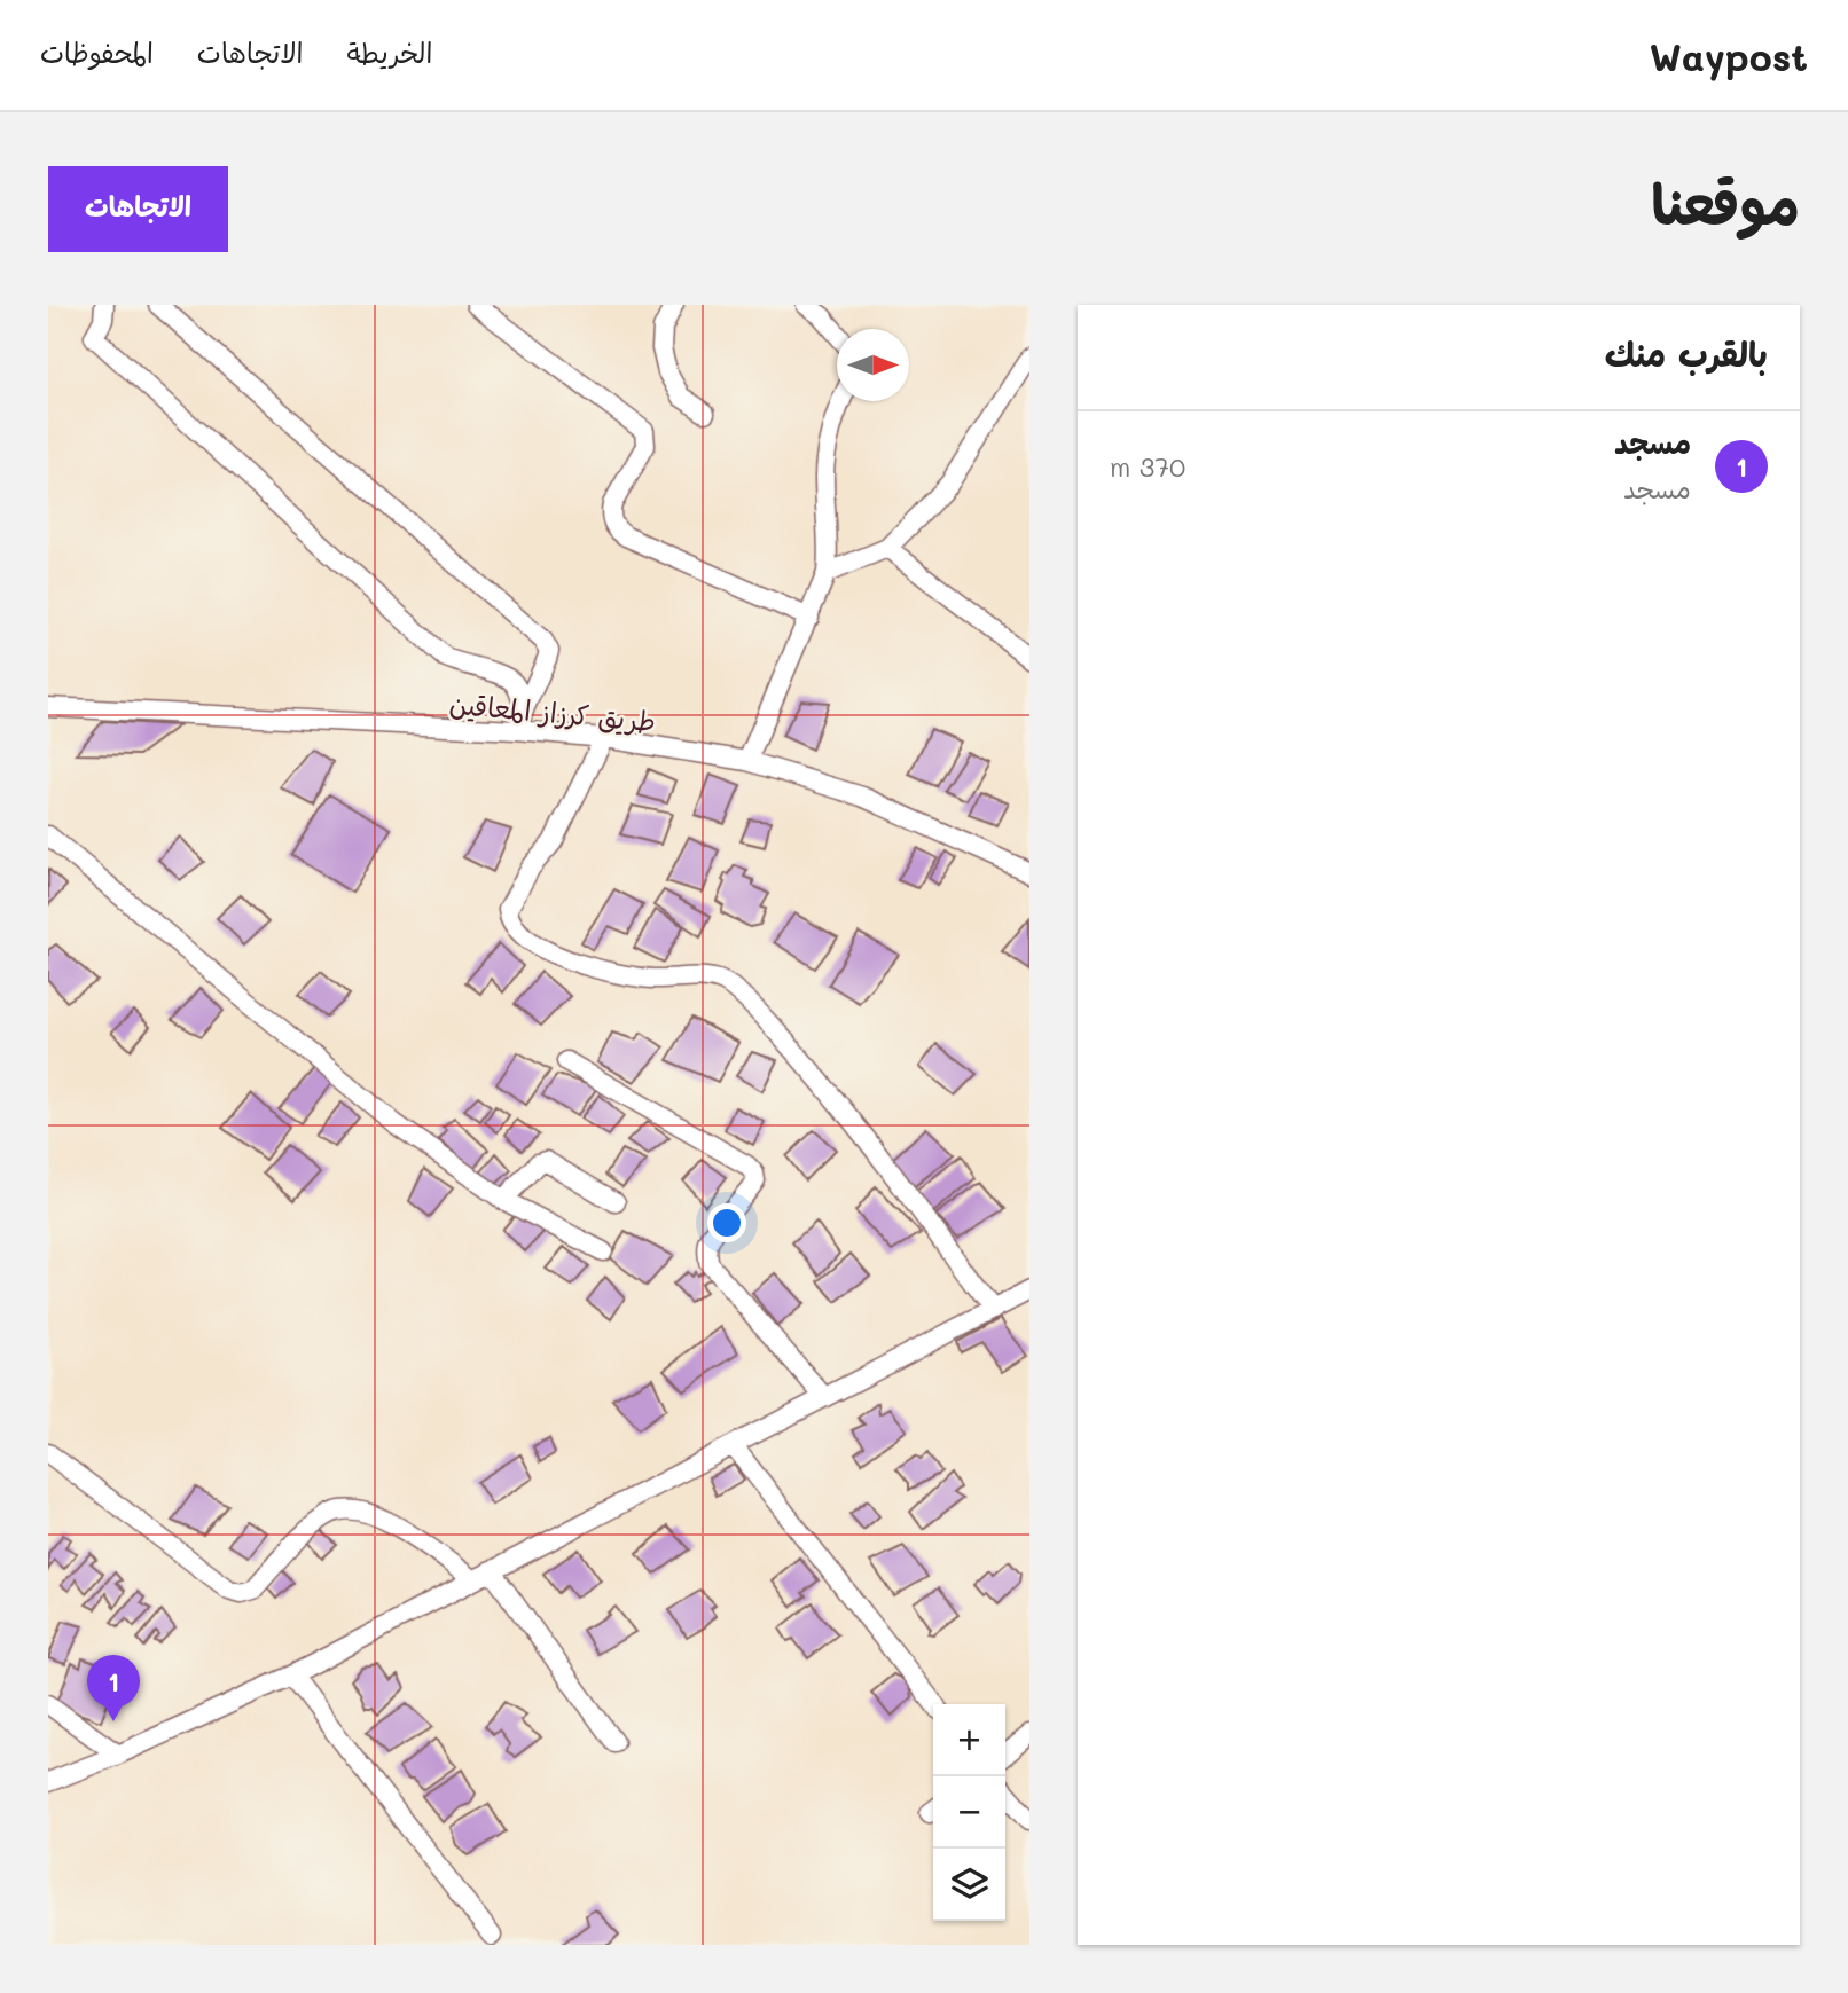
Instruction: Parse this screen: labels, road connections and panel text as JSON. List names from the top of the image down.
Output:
{
  "streets": {
    "street": ["طريق كرزاز المعاقين"]
  },
  "north": "right",
  "page": {
    "header": "Waypost",
    "nav": ["الخريطة", "الاتجاهات", "المحفوظات"],
    "title": "موقعنا",
    "buttons": "الاتجاهات",
    "heading": "بالقرب منك",
    "list": [
      {
        "mark": "1",
        "name": "مسجد",
        "note": "مسجد",
        "value": "370 m"
      }
    ],
    "pins": "1",
    "map_buttons": ["+", "−"]
  }
}
